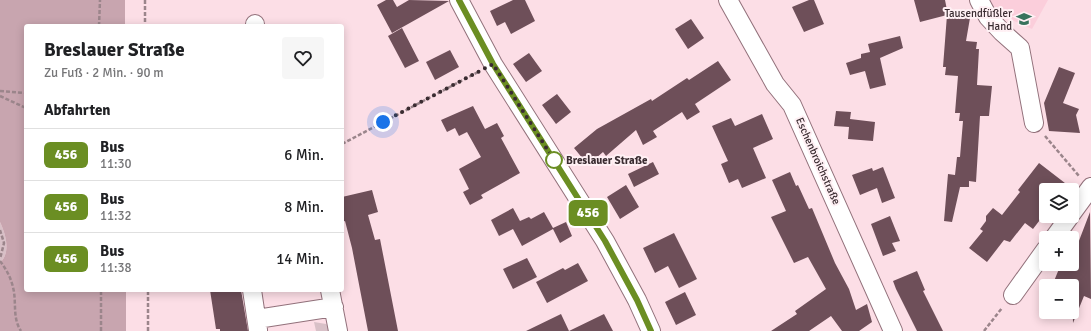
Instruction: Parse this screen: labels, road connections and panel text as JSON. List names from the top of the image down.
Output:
{
  "streets": {
    "street": ["Eschenbroichstraße"]
  },
  "places": {
    "school or university": ["Tausendfüßler Hand"],
    "other": ["Breslauer Straße"]
  },
  "lines": ["bus line 456"],
  "page": {
    "on_map": "456",
    "heading": [
      ["Breslauer Straße", "Zu Fuß · 2 Min. · 90 m"],
      "Abfahrten"
    ],
    "list": [
      {
        "mark": "456",
        "name": "Bus",
        "note": "11:30",
        "value": "6 Min."
      },
      {
        "mark": "456",
        "name": "Bus",
        "note": "11:32",
        "value": "8 Min."
      },
      {
        "mark": "456",
        "name": "Bus",
        "note": "11:38",
        "value": "14 Min."
      }
    ],
    "map_buttons": ["+", "−"]
  }
}
